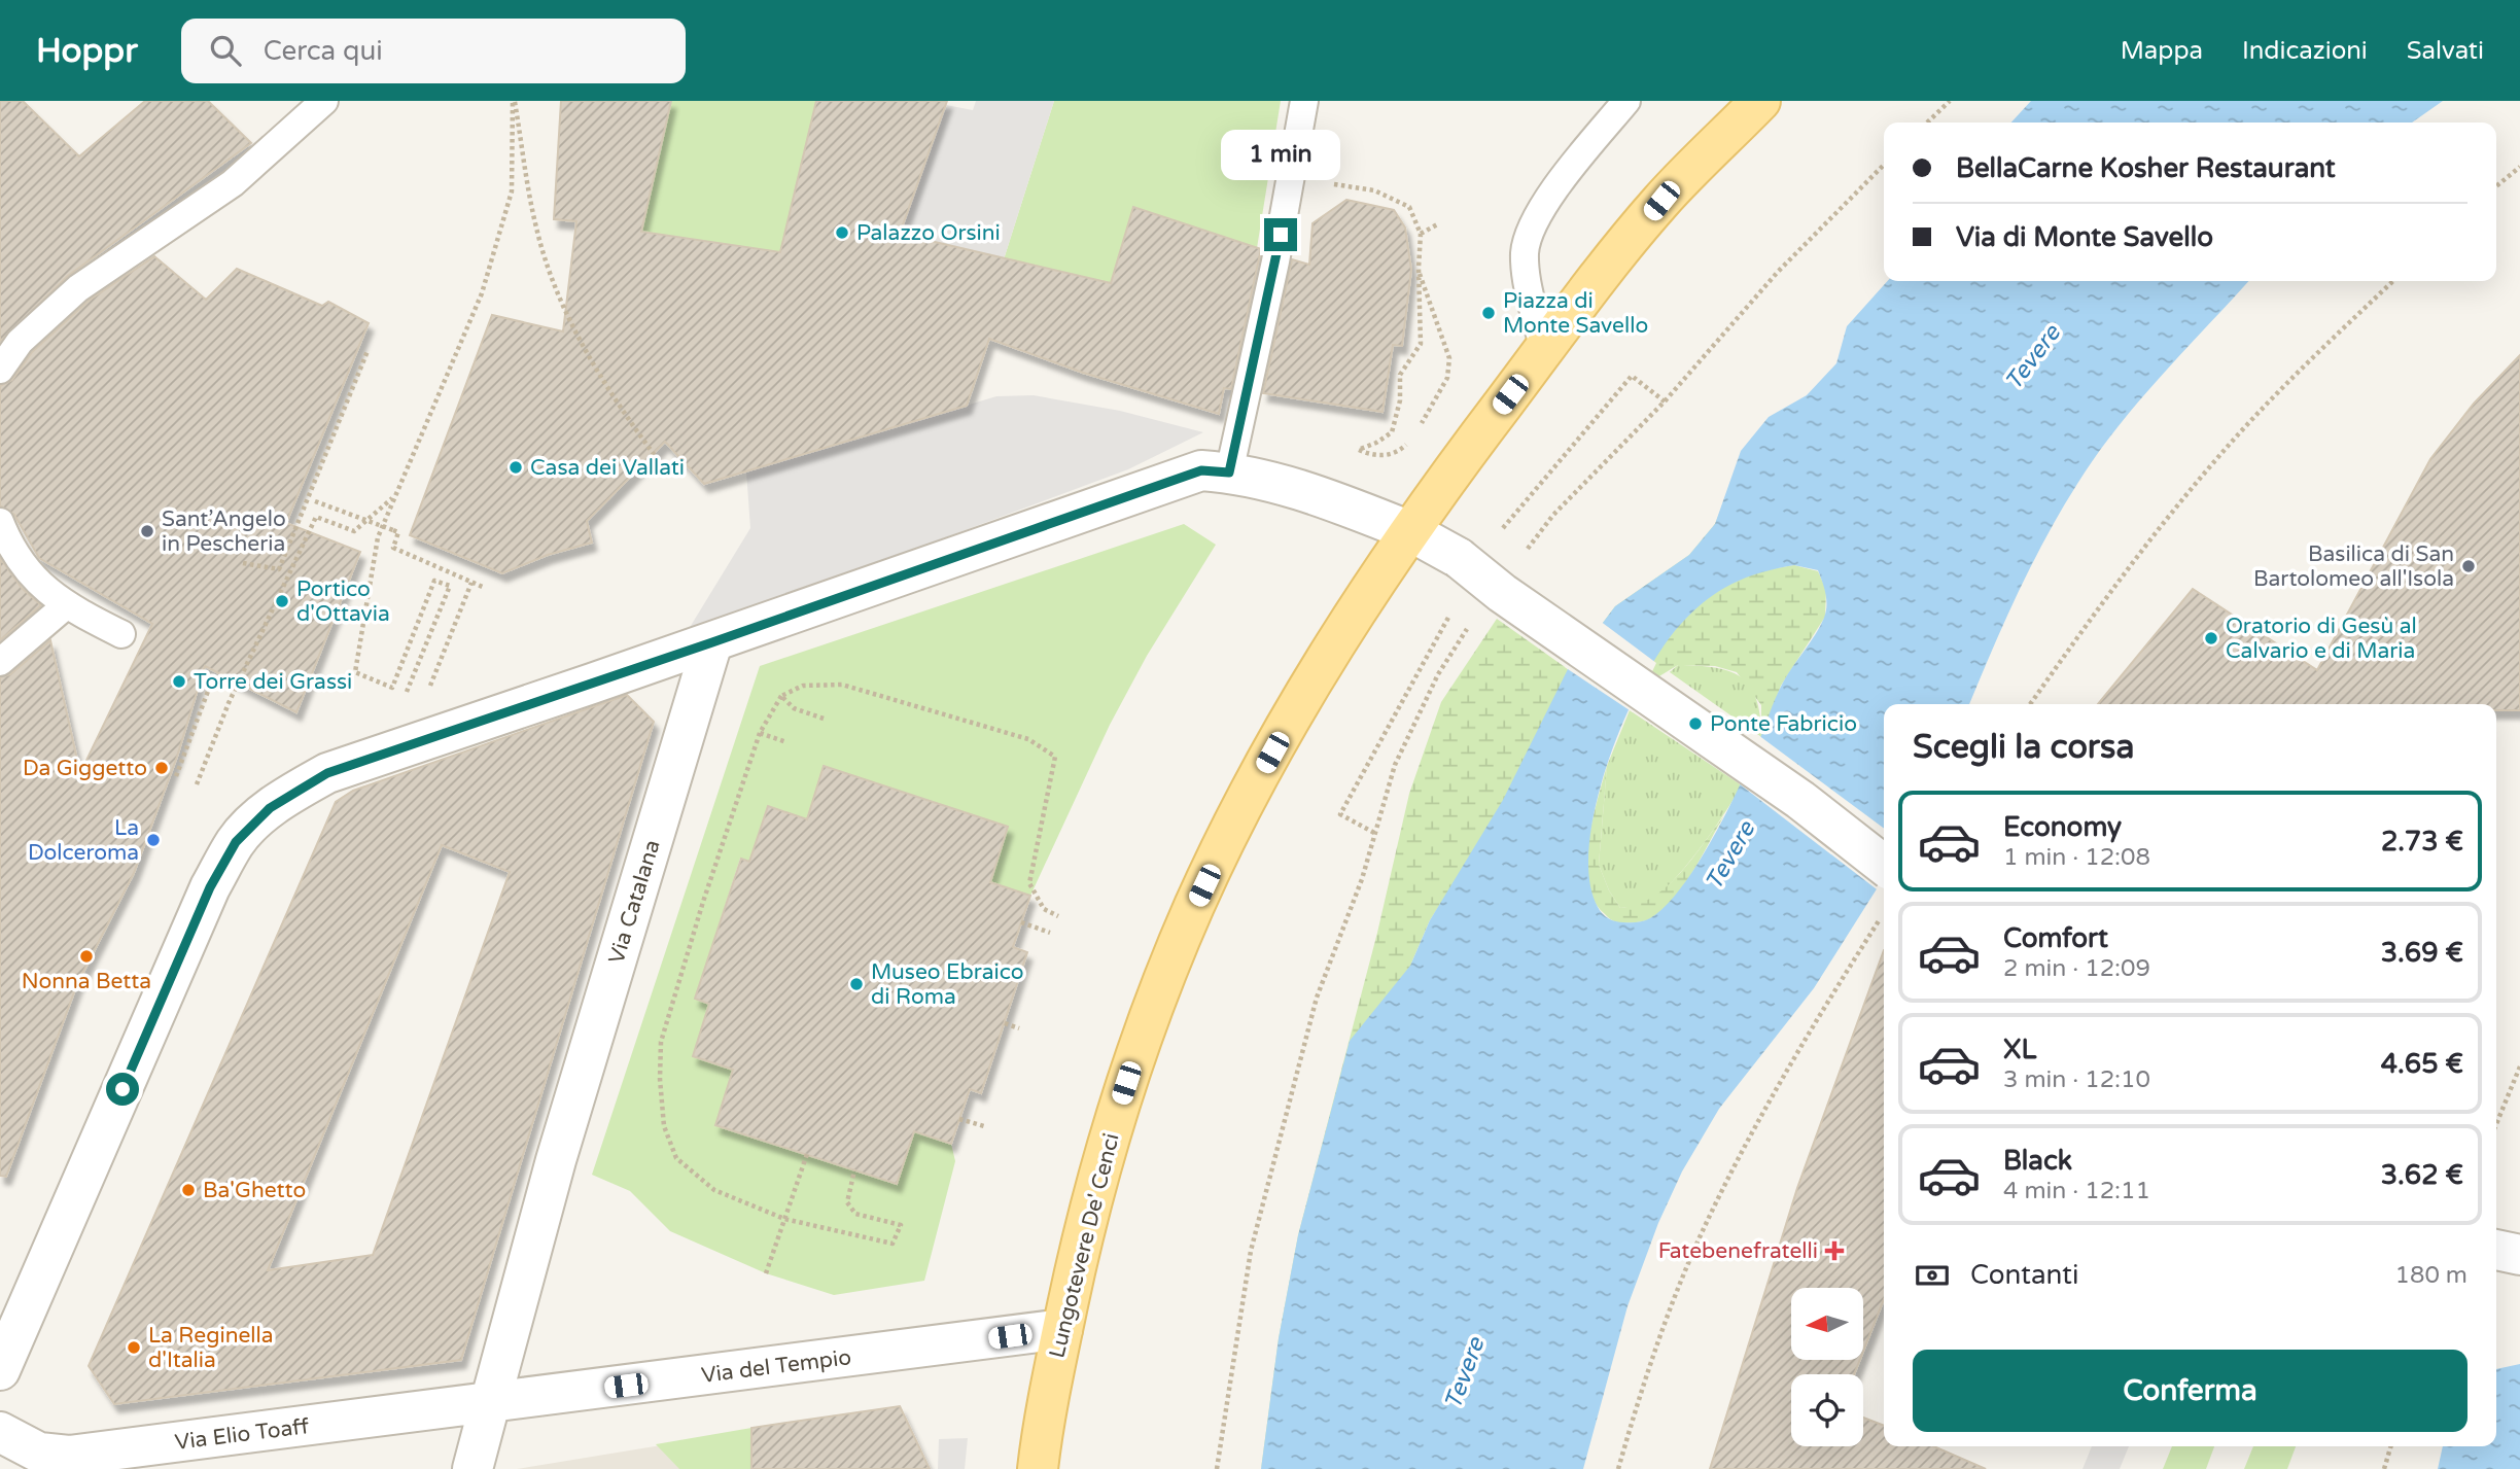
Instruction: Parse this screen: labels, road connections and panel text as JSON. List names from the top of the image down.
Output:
{
  "streets": {
    "main road": ["Lungotevere De' Cenci"],
    "street": ["Via Catalana", "Via del Tempio", "Via Elio Toaff"]
  },
  "crossings": [
    ["Via Catalana", "Via del Tempio"],
    ["Via Catalana", "Via Elio Toaff"],
    ["Lungotevere De' Cenci", "Via del Tempio"],
    ["Via del Tempio", "Via Elio Toaff"]
  ],
  "water": ["Tevere"],
  "places": {
    "other": [
      "Palazzo Orsini",
      "Piazza di Monte Savello",
      "Casa dei Vallati",
      "Sant’Angelo in Pescheria",
      "Basilica di San Bartolomeo all'Isola",
      "Portico d'Ottavia",
      "Oratorio di Gesù al Calvario e di Maria",
      "Torre dei Grassi",
      "Ponte Fabricio",
      "Da Giggetto",
      "La Dolceroma",
      "Nonna Betta",
      "Museo Ebraico di Roma",
      "Ba'Ghetto",
      "La Reginella d'Italia"
    ],
    "health": ["Fatebenefratelli"]
  },
  "north": "left",
  "page": {
    "header": "Hoppr",
    "search": "Cerca qui",
    "nav": ["Mappa", "Indicazioni", "Salvati"],
    "banner": ["BellaCarne Kosher Restaurant", "Via di Monte Savello"],
    "bubble": "1 min",
    "heading": "Scegli la corsa",
    "list": [
      {
        "name": "Economy",
        "note": "1 min · 12:08",
        "value": "2.73 €"
      },
      {
        "name": "Comfort",
        "note": "2 min · 12:09",
        "value": "3.69 €"
      },
      {
        "name": "XL",
        "note": "3 min · 12:10",
        "value": "4.65 €"
      },
      {
        "name": "Black",
        "note": "4 min · 12:11",
        "value": "3.62 €"
      }
    ],
    "pay": ["Contanti", "180 m"],
    "buttons": "Conferma"
  }
}
